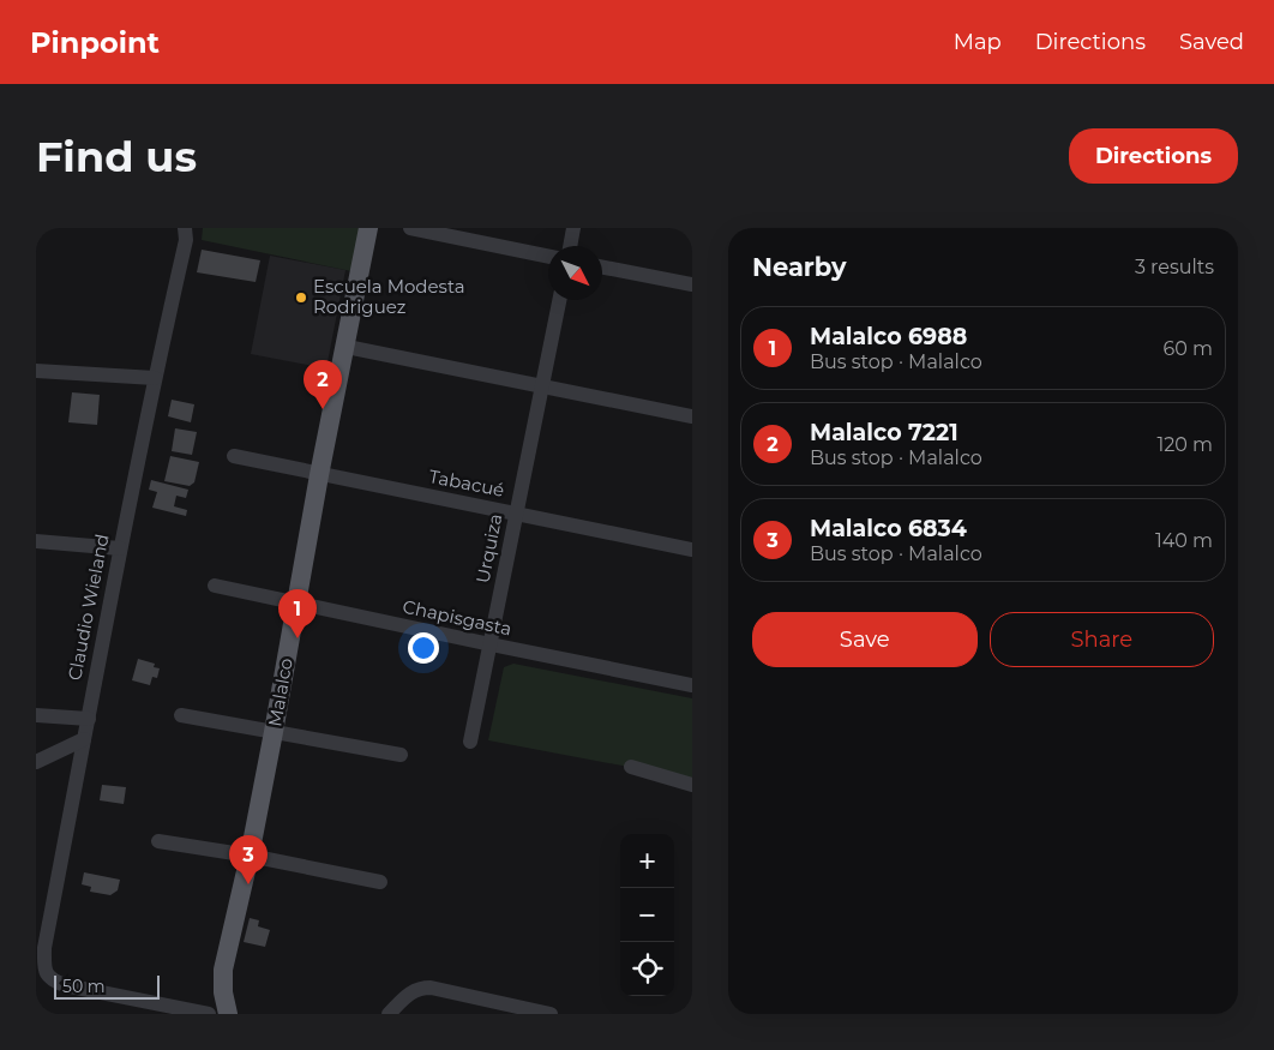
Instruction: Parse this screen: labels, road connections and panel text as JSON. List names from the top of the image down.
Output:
{
  "streets": {
    "main road": ["Malalco"],
    "street": [
      "Tabacué",
      "Urquiza",
      "Claudio Wieland",
      "Chapisgasta"
    ]
  },
  "crossings": [
    ["Tabacué", "Urquiza"],
    ["Tabacué", "Malalco"],
    ["Urquiza", "Chapisgasta"],
    ["Chapisgasta", "Malalco"]
  ],
  "places": ["Escuela Modesta Rodriguez"],
  "scale_bar": "50 m",
  "north": "bottom right",
  "page": {
    "header": "Pinpoint",
    "nav": ["Map", "Directions", "Saved"],
    "buttons": [
      "Directions",
      ["Save", "Share"]
    ],
    "title": "Find us",
    "heading": ["Nearby", "3 results"],
    "list": [
      {
        "mark": "1",
        "name": "Malalco 6988",
        "note": "Bus stop · Malalco",
        "value": "60 m"
      },
      {
        "mark": "2",
        "name": "Malalco 7221",
        "note": "Bus stop · Malalco",
        "value": "120 m"
      },
      {
        "mark": "3",
        "name": "Malalco 6834",
        "note": "Bus stop · Malalco",
        "value": "140 m"
      }
    ],
    "pins": ["2", "1", "3"],
    "map_buttons": ["+", "−"],
    "scale": "50 m"
  }
}
